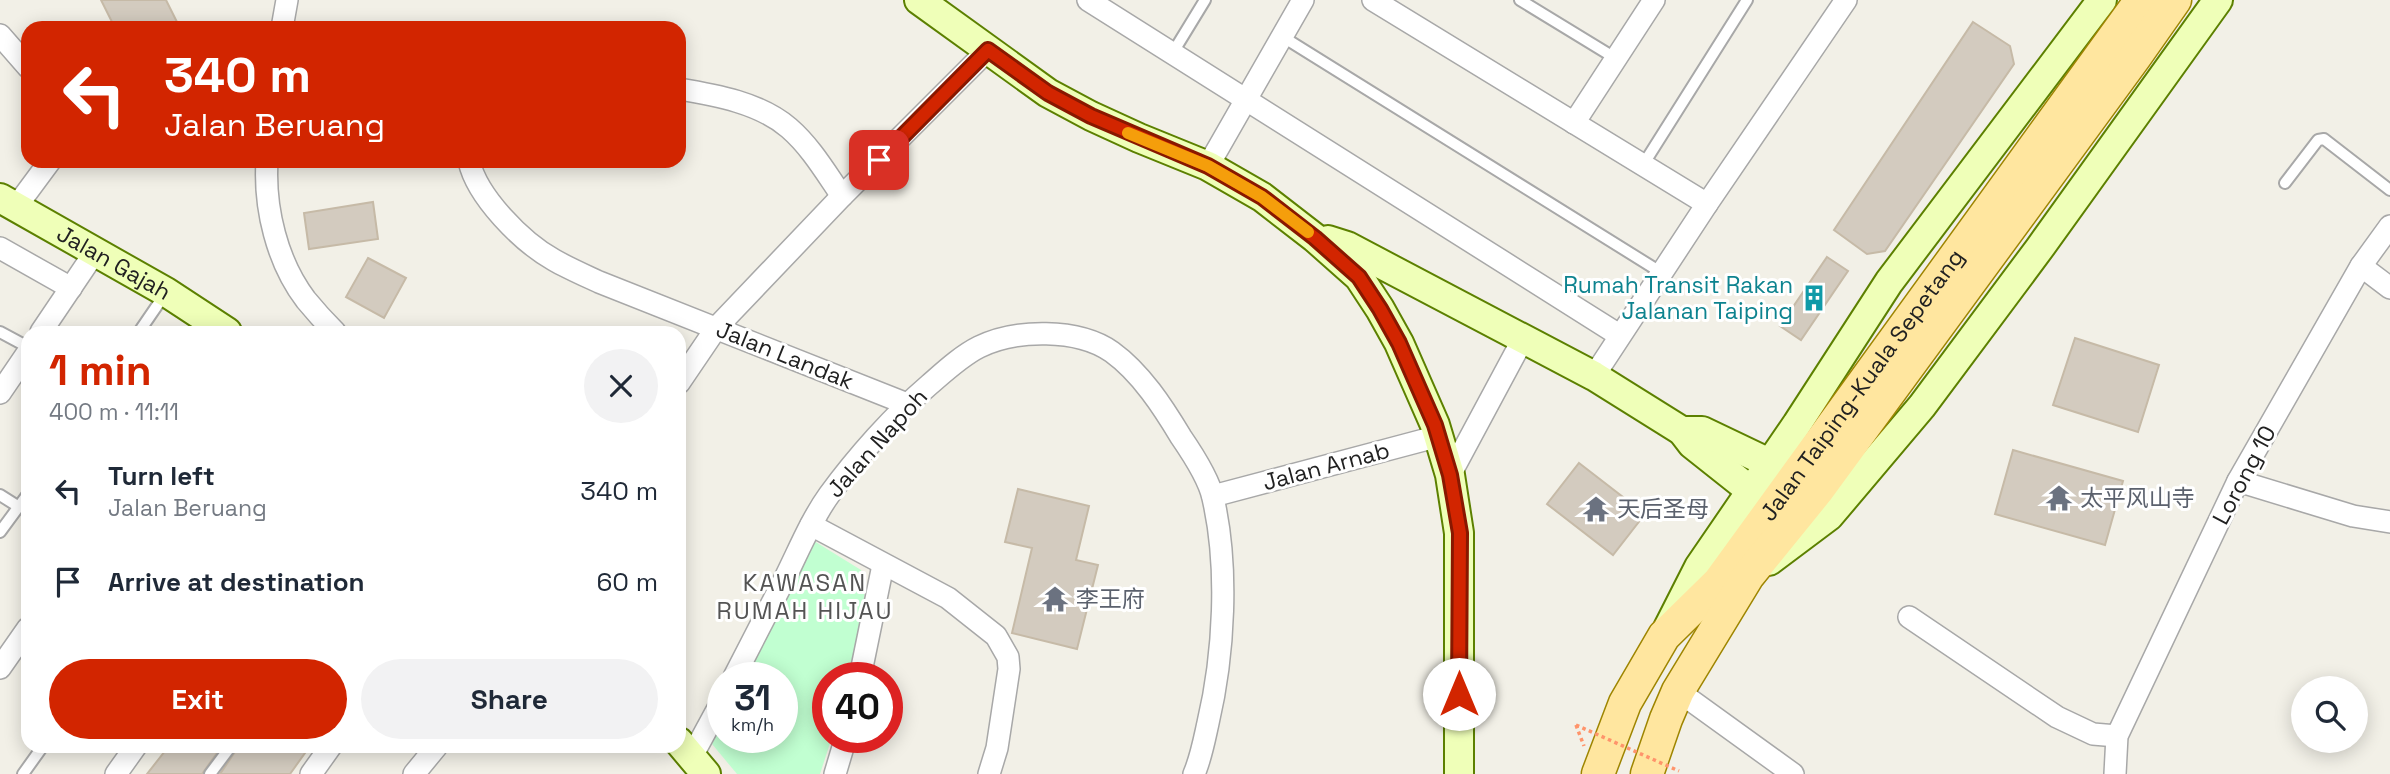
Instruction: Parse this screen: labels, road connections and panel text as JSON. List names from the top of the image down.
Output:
{
  "streets": {
    "main road": ["Jalan Gajah", "Jalan Taiping-Kuala Sepetang"],
    "street": [
      "Jalan Landak",
      "Jalan Napoh",
      "Jalan Arnab",
      "Lorong 10"
    ]
  },
  "crossings": [
    ["Jalan Landak", "Jalan Napoh"],
    ["Jalan Napoh", "Jalan Arnab"]
  ],
  "districts": ["KAWASAN RUMAH HIJAU"],
  "places": {
    "building": ["Rumah Transit Rakan Jalanan Taiping"],
    "temple": ["太平风山寺", "天后圣母", "李王府"]
  },
  "page": {
    "turn": ["340 m", "Jalan Beruang"],
    "heading": ["1 min", "400 m · 11:11"],
    "list": [
      {
        "name": "Turn left",
        "note": "Jalan Beruang",
        "value": "340 m"
      },
      {
        "name": "Arrive at destination",
        "value": "60 m"
      }
    ],
    "buttons": ["Exit", "Share"],
    "speed": "31 km/h",
    "limit": "40"
  }
}
